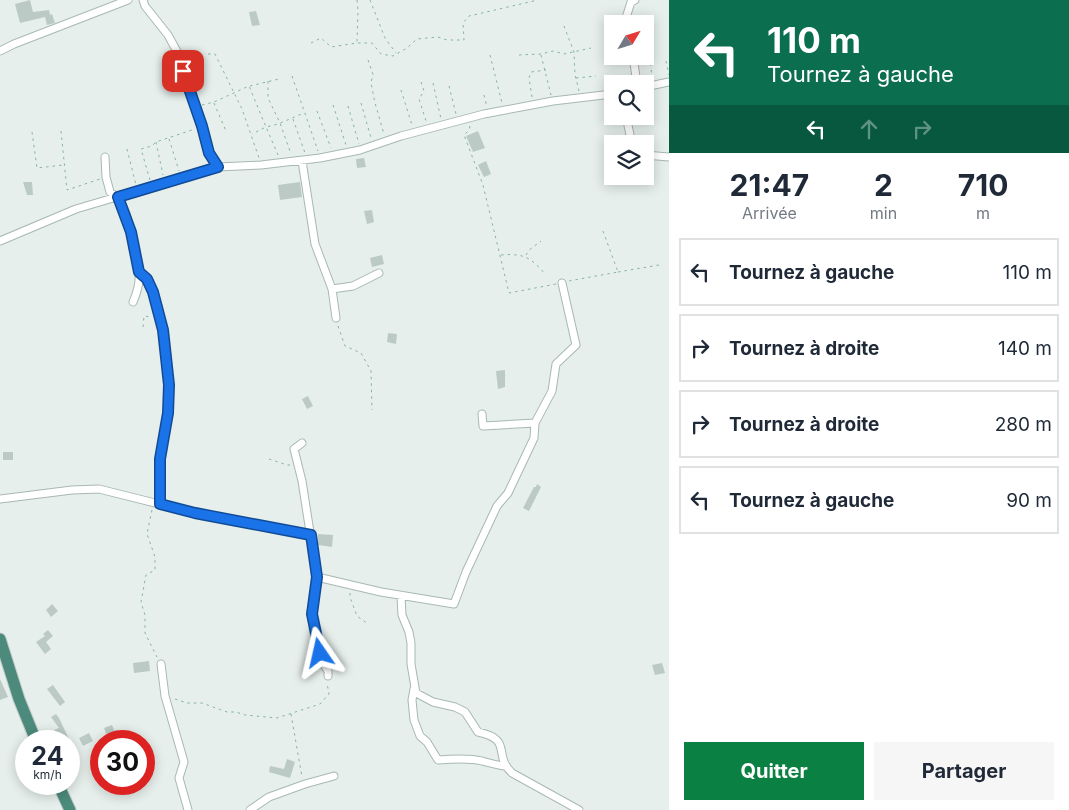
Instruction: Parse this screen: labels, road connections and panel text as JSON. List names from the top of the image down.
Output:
{
  "north": "top right",
  "page": {
    "turn": ["110 m", "Tournez à gauche"],
    "eta": [
      "21:47",
      "Arrivée",
      "2",
      "min",
      "710",
      "m"
    ],
    "list": [
      {
        "name": "Tournez à gauche",
        "value": "110 m"
      },
      {
        "name": "Tournez à droite",
        "value": "140 m"
      },
      {
        "name": "Tournez à droite",
        "value": "280 m"
      },
      {
        "name": "Tournez à gauche",
        "value": "90 m"
      }
    ],
    "speed": "24 km/h",
    "limit": "30",
    "buttons": ["Quitter", "Partager"]
  }
}
